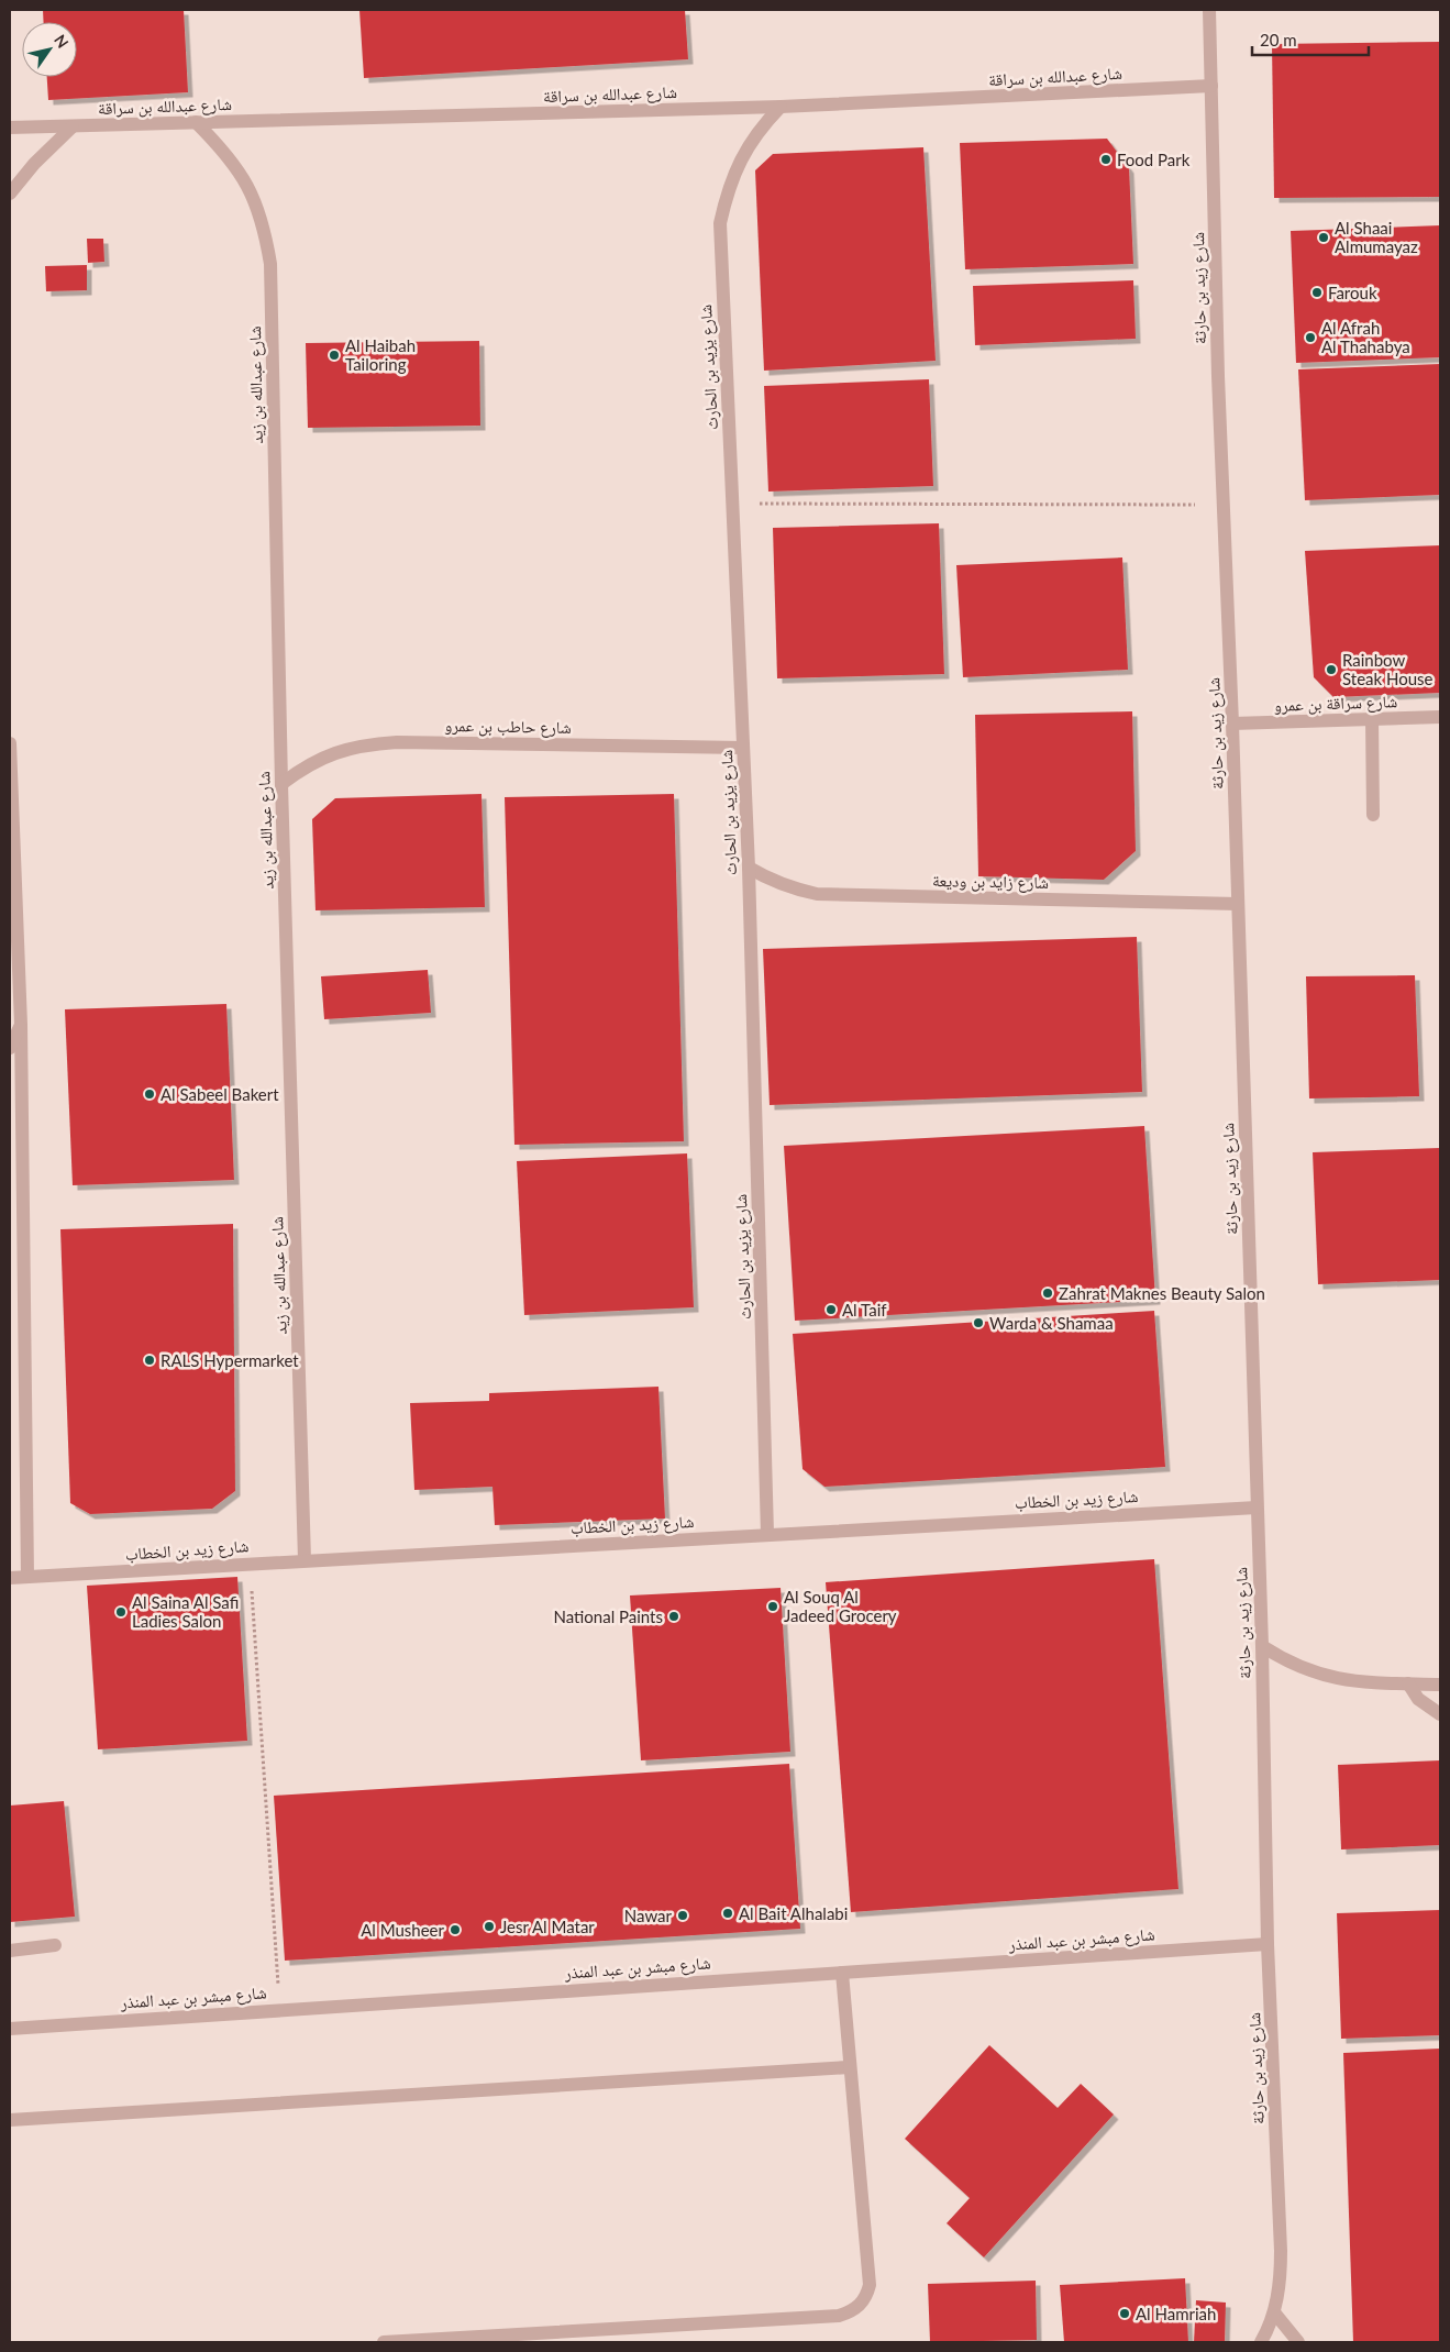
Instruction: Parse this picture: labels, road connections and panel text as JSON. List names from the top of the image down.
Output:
{
  "streets": {
    "street": [
      "شارع عبدالله بن سراقة",
      "شارع زيد بن حارثة",
      "شارع يزيد بن الحارث",
      "شارع عبدالله بن زيد",
      "شارع سراقة بن عمرو",
      "شارع حاطب بن عمرو",
      "شارع زايد بن وديعة",
      "شارع زيد بن الخطاب",
      "شارع مبشر بن عبد المنذر"
    ]
  },
  "crossings": [
    ["شارع عبدالله بن سراقة", "شارع زيد بن حارثة"],
    ["شارع عبدالله بن سراقة", "شارع يزيد بن الحارث"],
    ["شارع عبدالله بن سراقة", "شارع عبدالله بن زيد"],
    ["شارع زيد بن حارثة", "شارع سراقة بن عمرو"],
    ["شارع زيد بن حارثة", "شارع زايد بن وديعة"],
    ["شارع زيد بن حارثة", "شارع زيد بن الخطاب"],
    ["شارع زيد بن حارثة", "شارع مبشر بن عبد المنذر"],
    ["شارع يزيد بن الحارث", "شارع حاطب بن عمرو"],
    ["شارع يزيد بن الحارث", "شارع زايد بن وديعة"],
    ["شارع يزيد بن الحارث", "شارع زيد بن الخطاب"],
    ["شارع عبدالله بن زيد", "شارع حاطب بن عمرو"],
    ["شارع عبدالله بن زيد", "شارع زيد بن الخطاب"]
  ],
  "places": [
    "Food Park",
    "Al Shaai Almumayaz",
    "Farouk",
    "Al Afrah Al Thahabya",
    "Al Haibah Tailoring",
    "Rainbow Steak House",
    "Al Sabeel Bakert",
    "Zahrat Maknes Beauty Salon",
    "Al Taif",
    "Warda & Shamaa",
    "RALS Hypermarket",
    "Al Souq Al Jadeed Grocery",
    "Al Saina Al Safi Ladies Salon",
    "National Paints",
    "Al Bait Alhalabi",
    "Nawar",
    "Jesr Al Matar",
    "Al Musheer",
    "Al Hamriah"
  ],
  "scale_bar": "20 m",
  "north": "top right"
}
